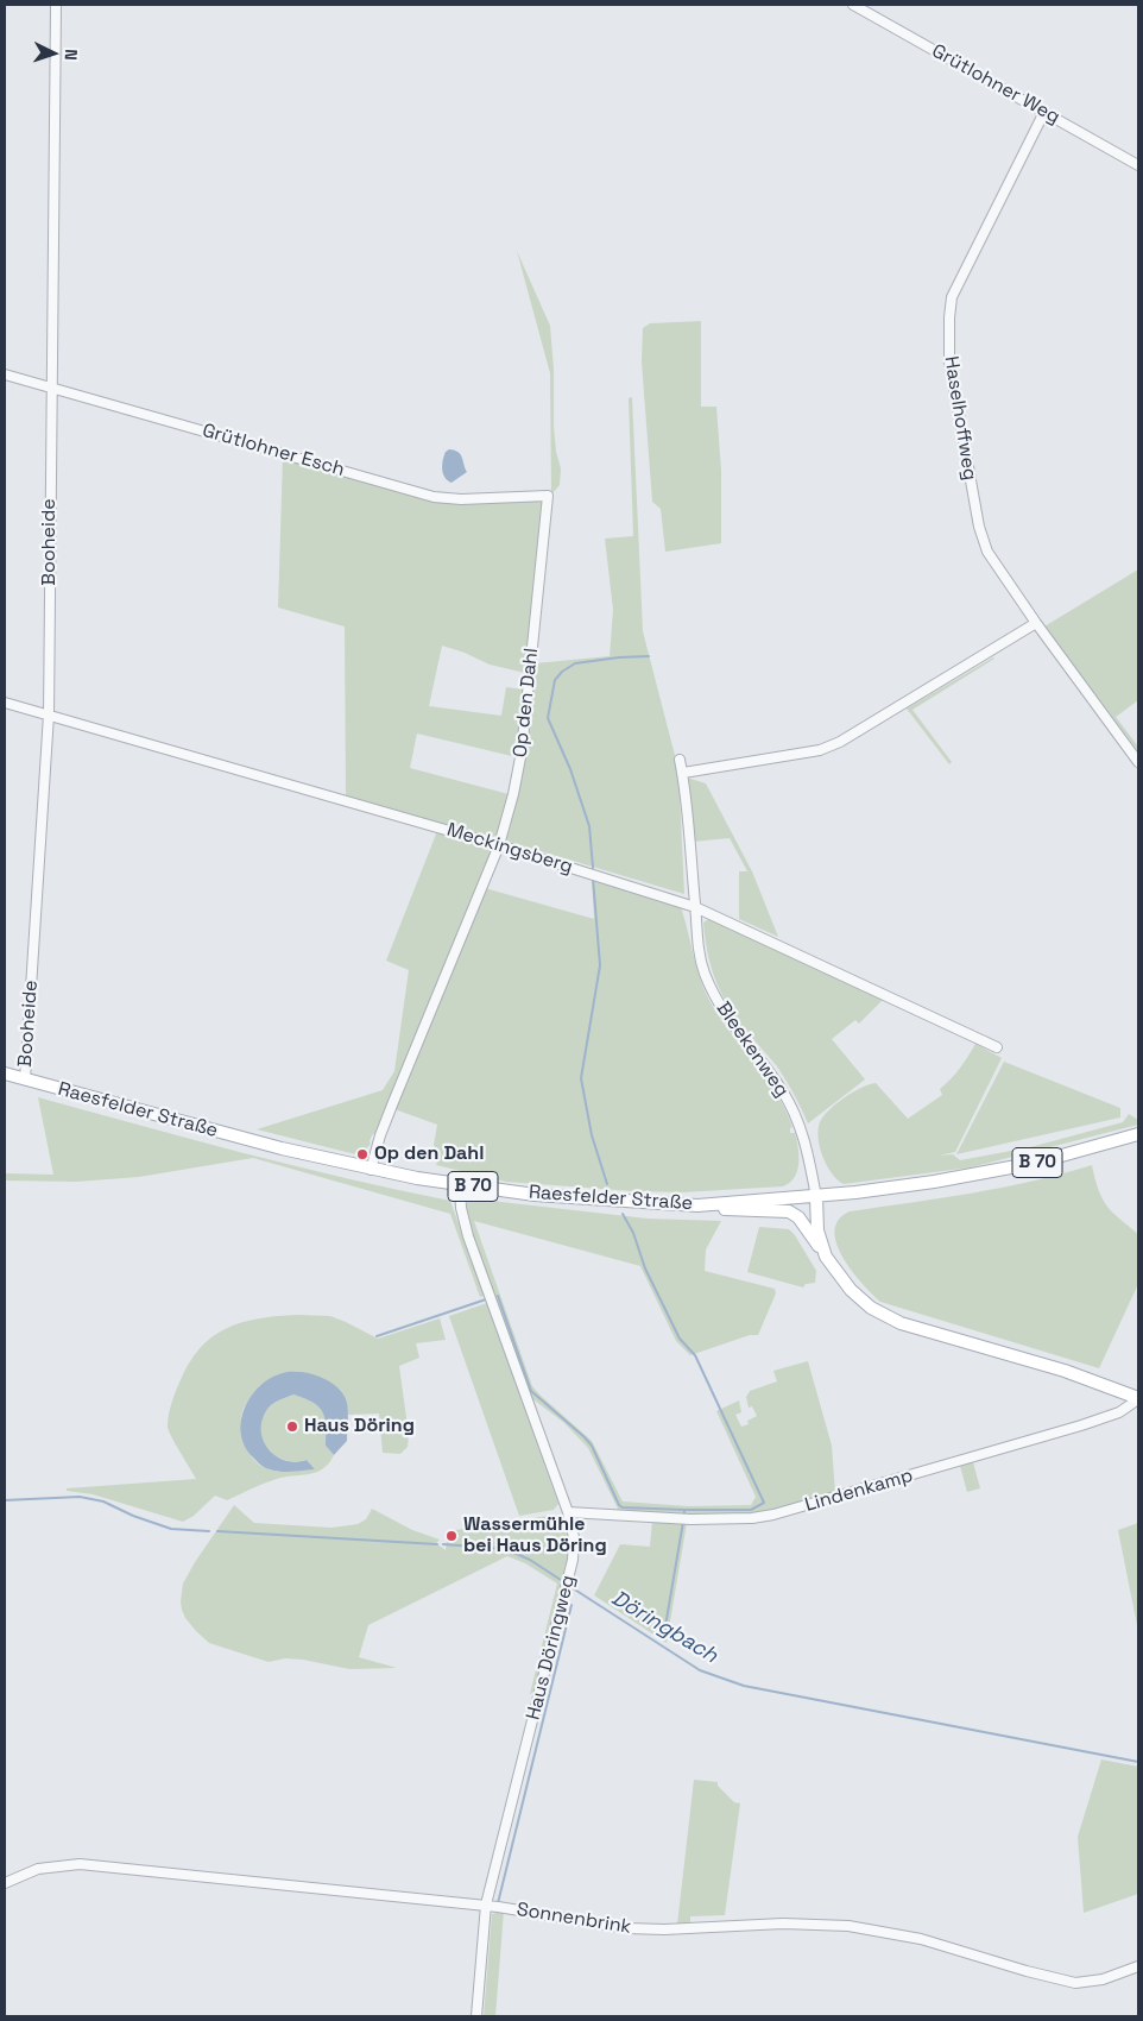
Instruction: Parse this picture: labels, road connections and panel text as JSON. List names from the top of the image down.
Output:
{
  "streets": {
    "main road": ["Raesfelder Straße", "B 70"],
    "street": [
      "Grütlohner Weg",
      "Haselhoffweg",
      "Grütlohner Esch",
      "Booheide",
      "Op den Dahl",
      "Meckingsberg",
      "Bleekenweg",
      "Lindenkamp",
      "Haus Döringweg",
      "Sonnenbrink"
    ]
  },
  "crossings": [
    ["Grütlohner Weg", "Haselhoffweg"],
    ["Grütlohner Esch", "Booheide"],
    ["Grütlohner Esch", "Op den Dahl"],
    ["Booheide", "Meckingsberg"],
    ["Booheide", "Raesfelder Straße"],
    ["Op den Dahl", "Meckingsberg"],
    ["Op den Dahl", "Raesfelder Straße"],
    ["Meckingsberg", "Bleekenweg"],
    ["Bleekenweg", "Raesfelder Straße"],
    ["Bleekenweg", "B 70"],
    ["Raesfelder Straße", "B 70"],
    ["Raesfelder Straße", "Haus Döringweg"],
    ["Lindenkamp", "Haus Döringweg"],
    ["Haus Döringweg", "Sonnenbrink"]
  ],
  "water": ["Döringbach"],
  "places": ["Op den Dahl", "Haus Döring", "Wassermühle bei Haus Döring"],
  "north": "right"
}
